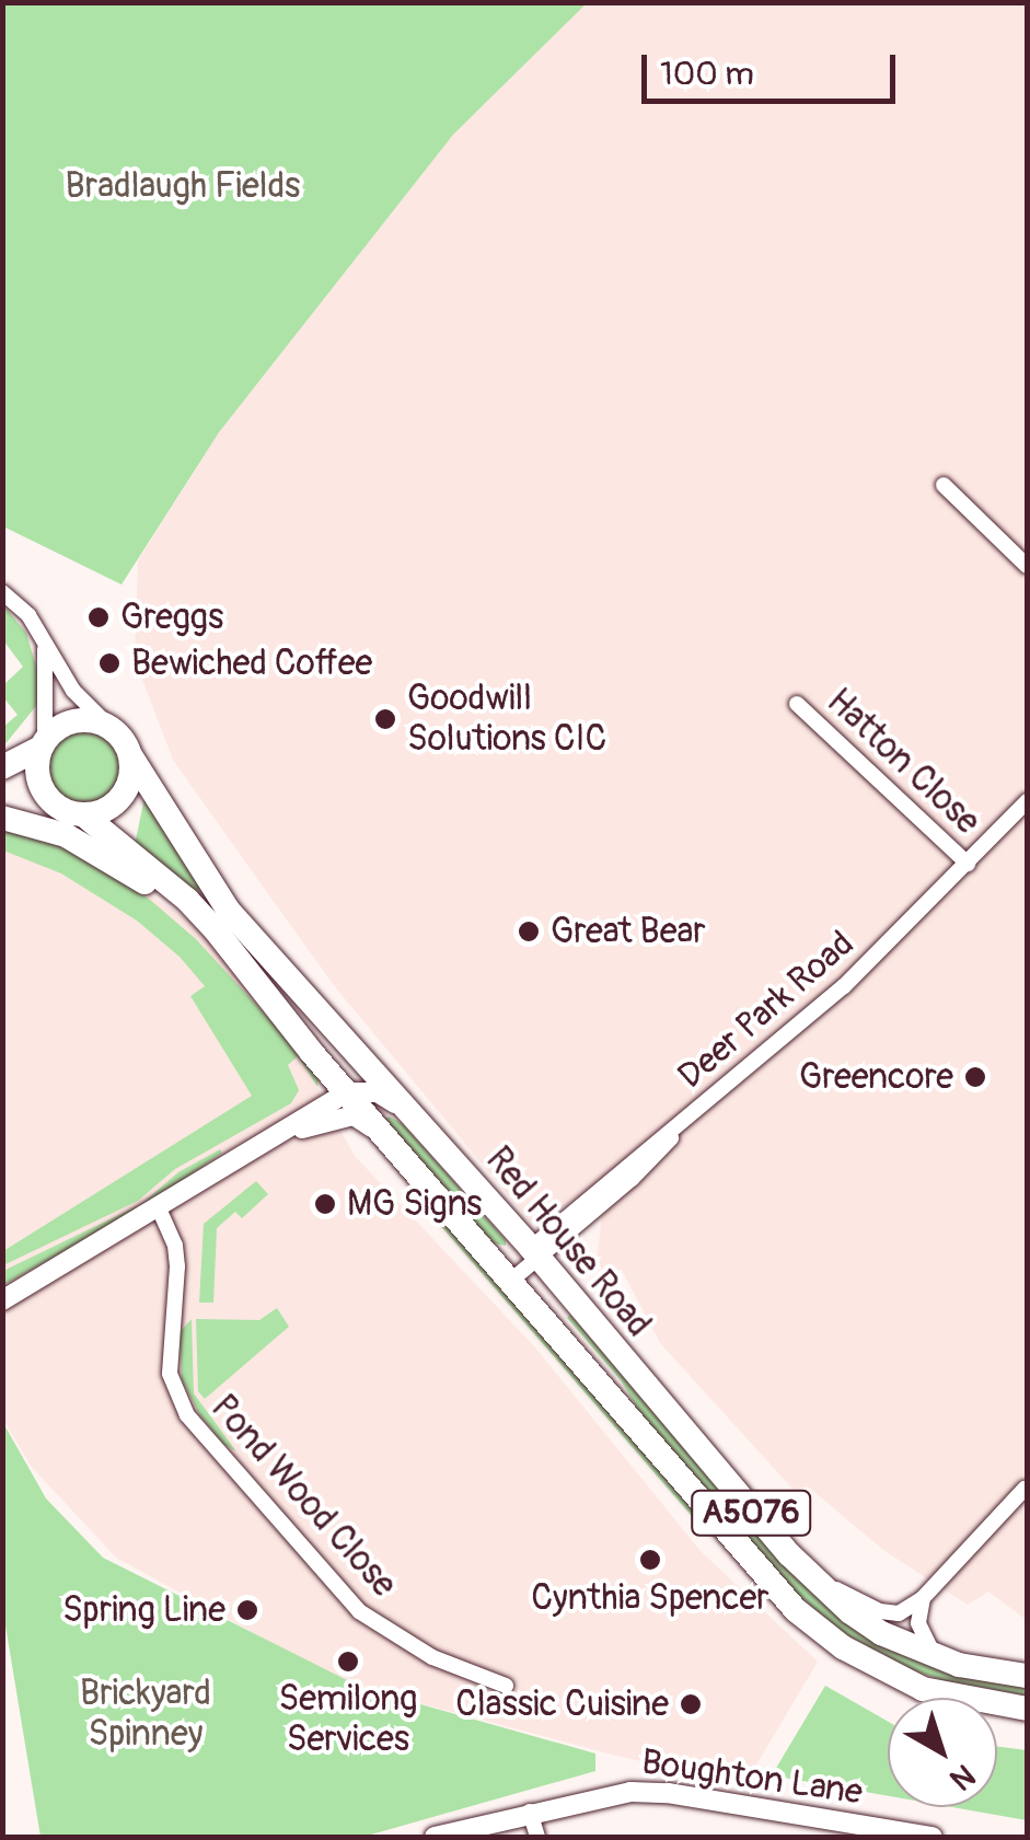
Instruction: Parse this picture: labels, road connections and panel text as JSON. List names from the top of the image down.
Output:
{
  "streets": {
    "main road": ["Red House Road", "A5076"],
    "street": [
      "Hatton Close",
      "Deer Park Road",
      "Pond Wood Close",
      "Boughton Lane"
    ]
  },
  "crossings": [
    ["Hatton Close", "Deer Park Road"],
    ["Deer Park Road", "Red House Road"]
  ],
  "parks": ["Bradlaugh Fields", "Brickyard Spinney"],
  "places": [
    "Greggs",
    "Bewiched Coffee",
    "Goodwill Solutions CIC",
    "Great Bear",
    "Greencore",
    "MG Signs",
    "Cynthia Spencer",
    "Spring Line",
    "Semilong Services",
    "Classic Cuisine"
  ],
  "scale_bar": "100 m",
  "north": "bottom right"
}
